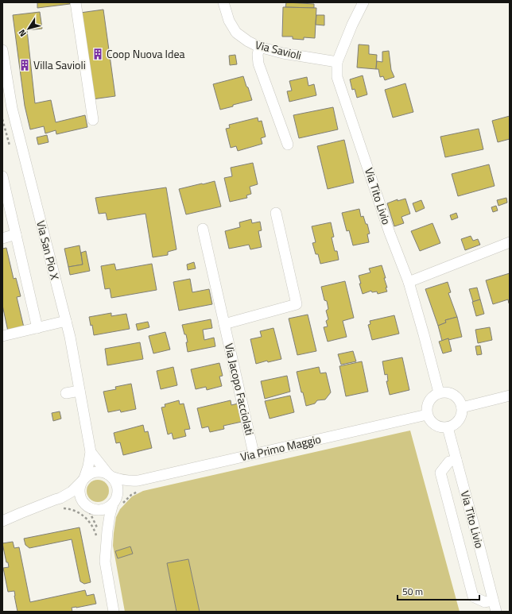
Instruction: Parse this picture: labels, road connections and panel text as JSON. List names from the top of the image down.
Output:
{
  "streets": {
    "street": [
      "Via Savioli",
      "Via Tito Livio",
      "Via San Pio X",
      "Via Jacopo Facciolati",
      "Via Primo Maggio"
    ]
  },
  "crossings": [
    ["Via Savioli", "Via Tito Livio"],
    ["Via Tito Livio", "Via Primo Maggio"],
    ["Via San Pio X", "Via Primo Maggio"],
    ["Via Jacopo Facciolati", "Via Primo Maggio"]
  ],
  "places": {
    "building": ["Coop Nuova Idea", "Villa Savioli"]
  },
  "scale_bar": "50 m",
  "north": "bottom left"
}
